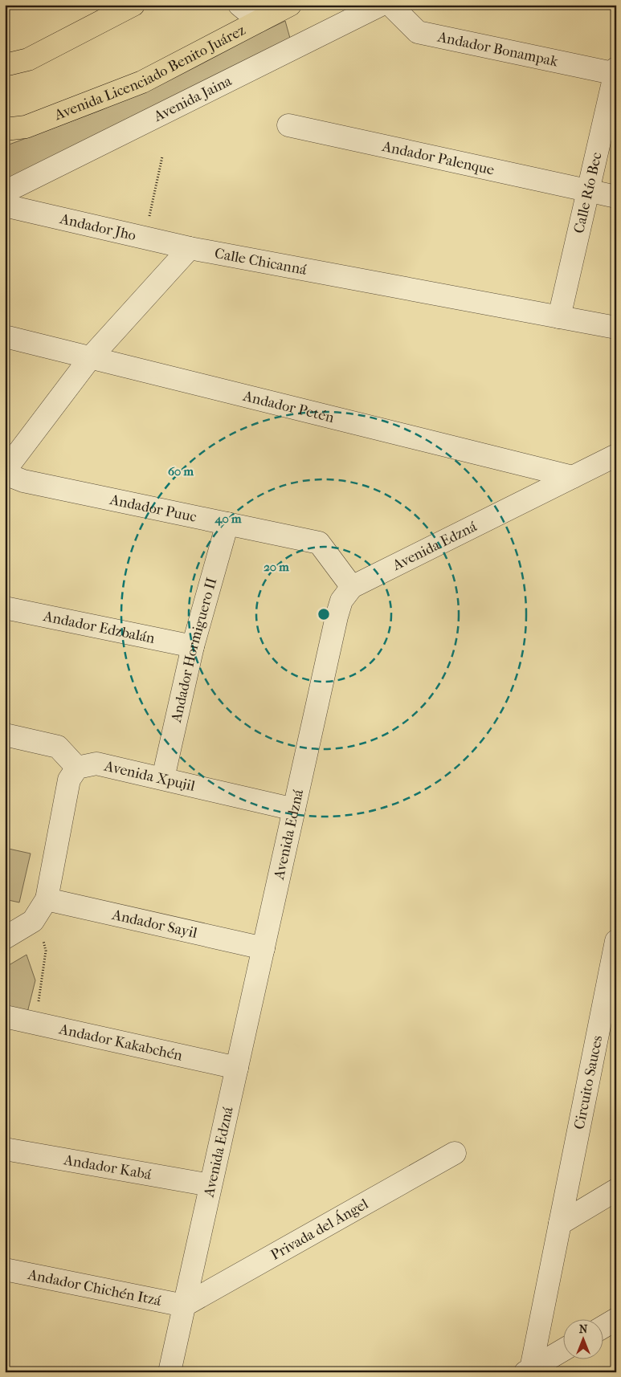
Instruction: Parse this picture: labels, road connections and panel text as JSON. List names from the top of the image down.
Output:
{
  "streets": {
    "main road": ["Avenida Licenciado Benito Juárez"],
    "street": [
      "Andador Bonampak",
      "Avenida Jaina",
      "Andador Palenque",
      "Calle Río Bec",
      "Andador Jho",
      "Calle Chicanná",
      "Andador Petén",
      "Andador Puuc",
      "Avenida Edzná",
      "Andador Edzbalán",
      "Andador Hormiguero II",
      "Avenida Xpujil",
      "Andador Sayil",
      "Andador Kakabchén",
      "Circuito Sauces",
      "Andador Kabá",
      "Privada del Ángel",
      "Andador Chichén Itzá"
    ]
  },
  "crossings": [
    ["Andador Bonampak", "Calle Río Bec"],
    ["Andador Palenque", "Calle Río Bec"],
    ["Calle Río Bec", "Calle Chicanná"],
    ["Andador Jho", "Calle Chicanná"],
    ["Andador Petén", "Avenida Edzná"],
    ["Andador Puuc", "Avenida Edzná"],
    ["Andador Puuc", "Andador Hormiguero II"],
    ["Avenida Edzná", "Avenida Xpujil"],
    ["Avenida Edzná", "Andador Sayil"],
    ["Avenida Edzná", "Andador Kakabchén"],
    ["Avenida Edzná", "Andador Kabá"],
    ["Avenida Edzná", "Privada del Ángel"],
    ["Avenida Edzná", "Andador Chichén Itzá"],
    ["Andador Edzbalán", "Andador Hormiguero II"],
    ["Andador Hormiguero II", "Avenida Xpujil"],
    ["Privada del Ángel", "Andador Chichén Itzá"]
  ],
  "north": "top",
  "rings": ["60 m", "40 m", "20 m"]
}
